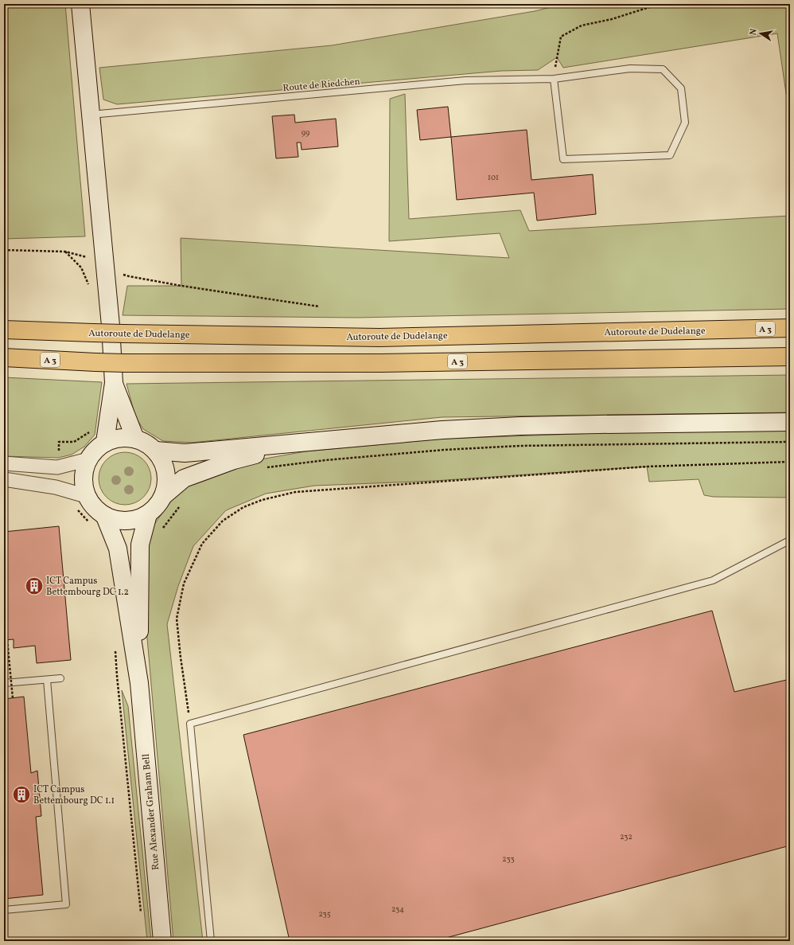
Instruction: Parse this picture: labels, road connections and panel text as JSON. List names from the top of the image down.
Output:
{
  "streets": {
    "highway": ["A 3", "Autoroute de Dudelange"],
    "main road": ["Rue Alexander Graham Bell"],
    "lane": ["Route de Riedchen"]
  },
  "places": {
    "building": ["ICT Campus Bettembourg DC 1.2", "ICT Campus Bettembourg DC 1.1"]
  },
  "house_numbers": [
    "99",
    "101",
    "232",
    "233",
    "234",
    "235"
  ],
  "north": "left"
}
